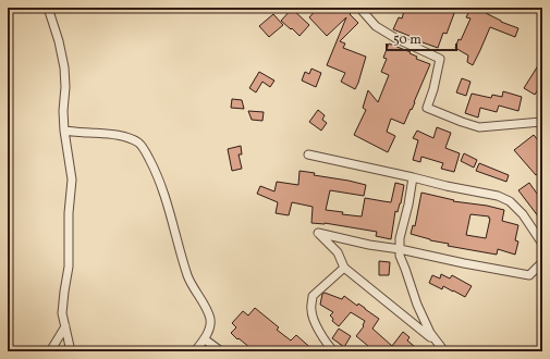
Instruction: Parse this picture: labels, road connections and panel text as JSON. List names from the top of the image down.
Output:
{
  "scale_bar": "50 m"
}
